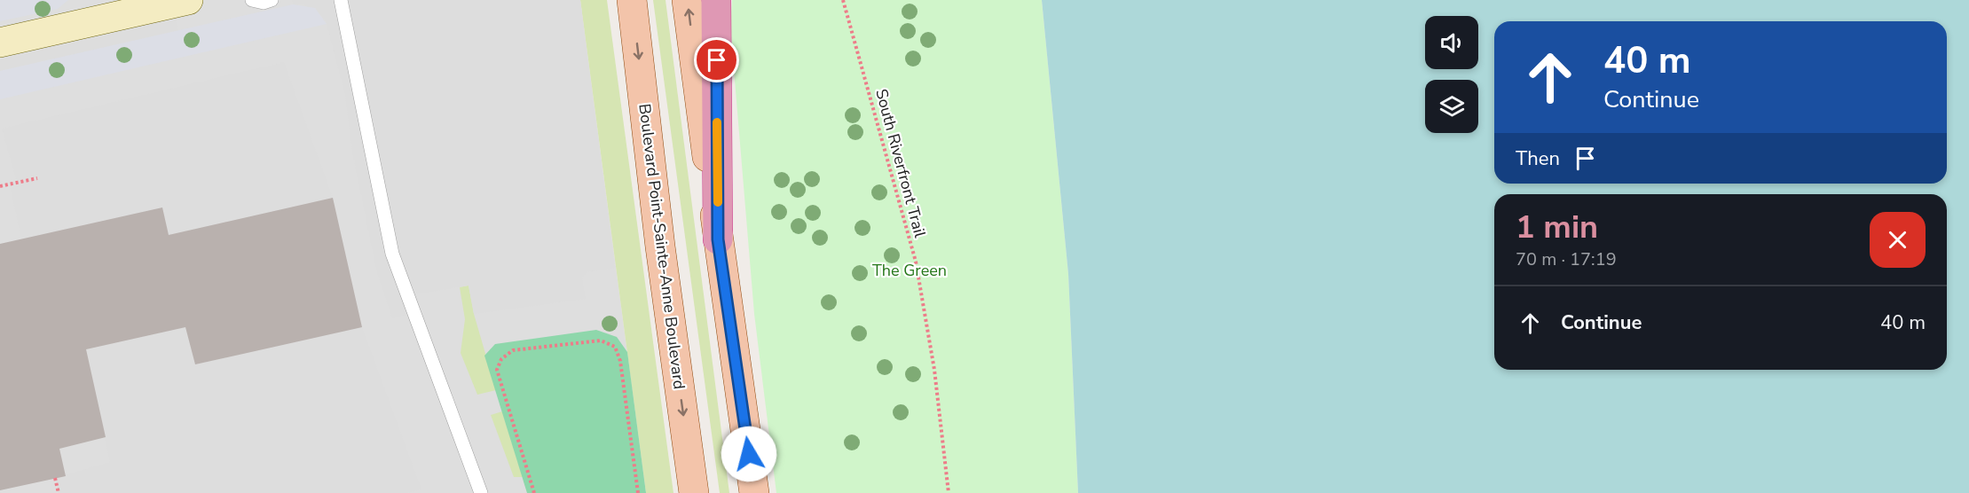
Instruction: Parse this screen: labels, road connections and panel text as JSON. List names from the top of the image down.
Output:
{
  "streets": {
    "main road": ["Boulevard Point-Sainte-Anne Boulevard"],
    "path": ["South Riverfront Trail"]
  },
  "parks": ["The Green"],
  "page": {
    "turn": ["40 m", "Continue"],
    "then": "Then",
    "heading": ["1 min", "70 m · 17:19"],
    "list": [
      {
        "name": "Continue",
        "value": "40 m"
      }
    ]
  }
}
